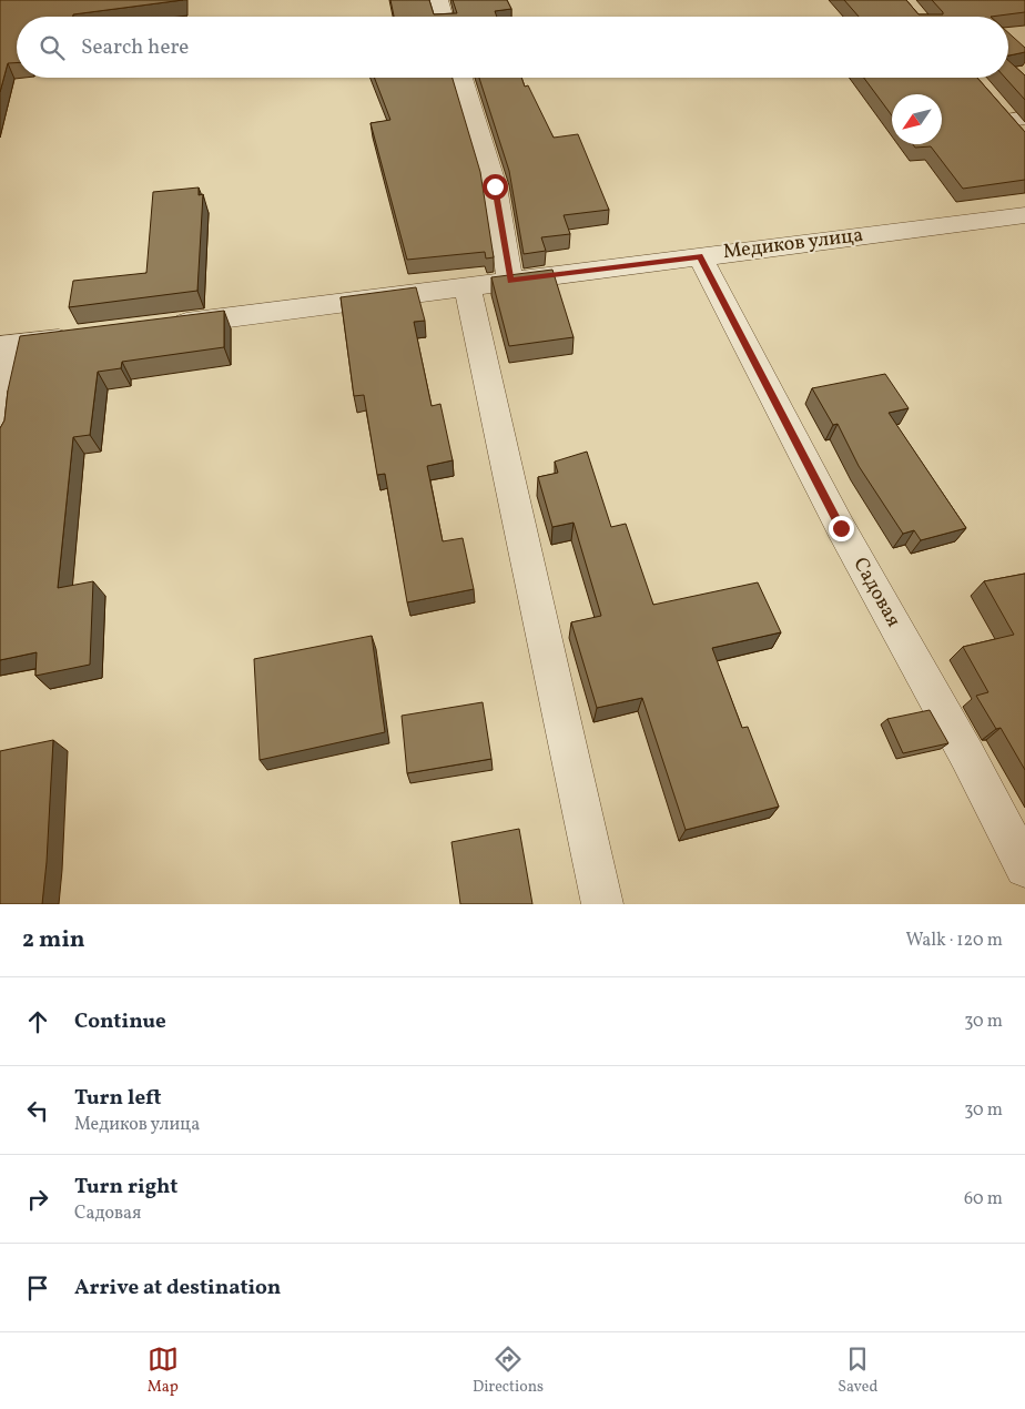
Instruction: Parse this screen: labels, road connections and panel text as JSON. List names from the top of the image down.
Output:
{
  "streets": {
    "street": ["Медиков улица", "Садовая"]
  },
  "crossings": [
    ["Медиков улица", "Садовая"]
  ],
  "north": "bottom left",
  "page": {
    "search": "Search here",
    "heading": ["2 min", "Walk · 120 m"],
    "list": [
      ["Continue", "30 m"],
      ["Turn left", "Медиков улица", "30 m"],
      ["Turn right", "Садовая", "60 m"],
      "Arrive at destination"
    ],
    "nav": ["Map", "Directions", "Saved"]
  }
}
